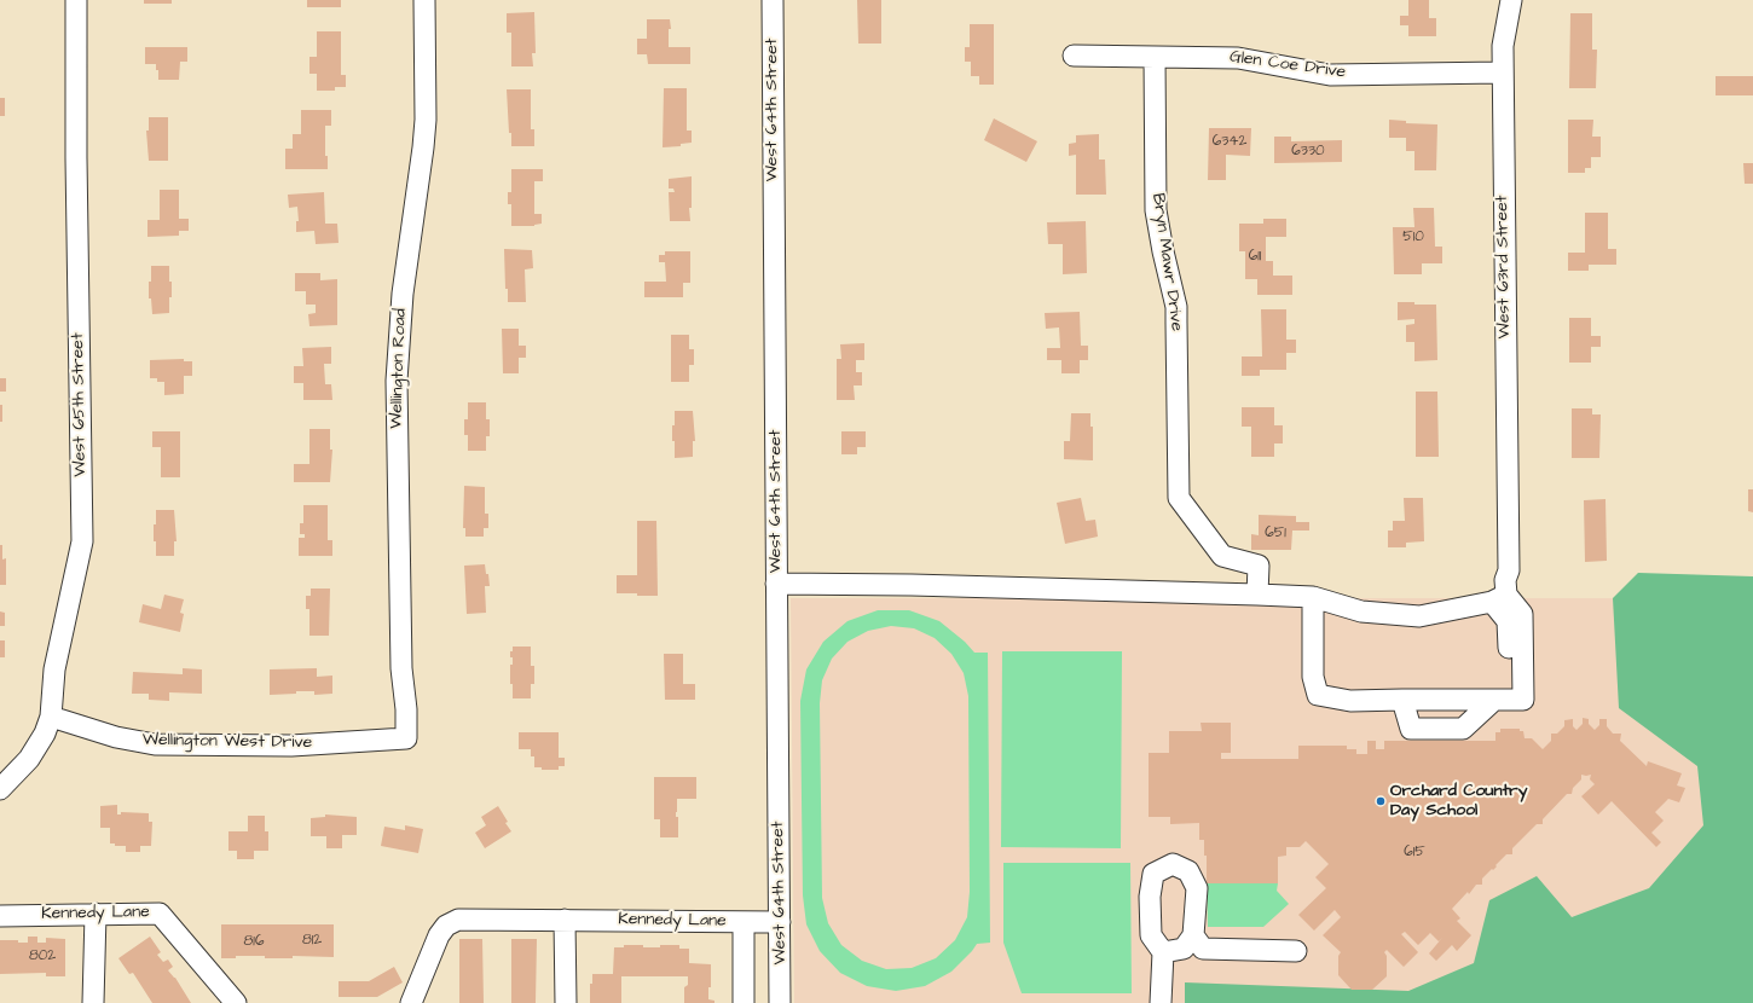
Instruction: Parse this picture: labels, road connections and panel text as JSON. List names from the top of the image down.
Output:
{
  "streets": {
    "street": [
      "Glen Coe Drive",
      "West 64th Street",
      "Bryn Mawr Drive",
      "West 63rd Street",
      "Wellington Road",
      "West 65th Street",
      "Wellington West Drive",
      "Kennedy Lane"
    ]
  },
  "crossings": [
    ["Glen Coe Drive", "Bryn Mawr Drive"],
    ["Glen Coe Drive", "West 63rd Street"],
    ["West 64th Street", "Kennedy Lane"],
    ["Wellington Road", "Wellington West Drive"],
    ["West 65th Street", "Wellington West Drive"]
  ],
  "places": ["Orchard Country Day School"],
  "house_numbers": [
    "6342",
    "6330",
    "510",
    "611",
    "651",
    "615",
    "812",
    "816",
    "802"
  ]
}
